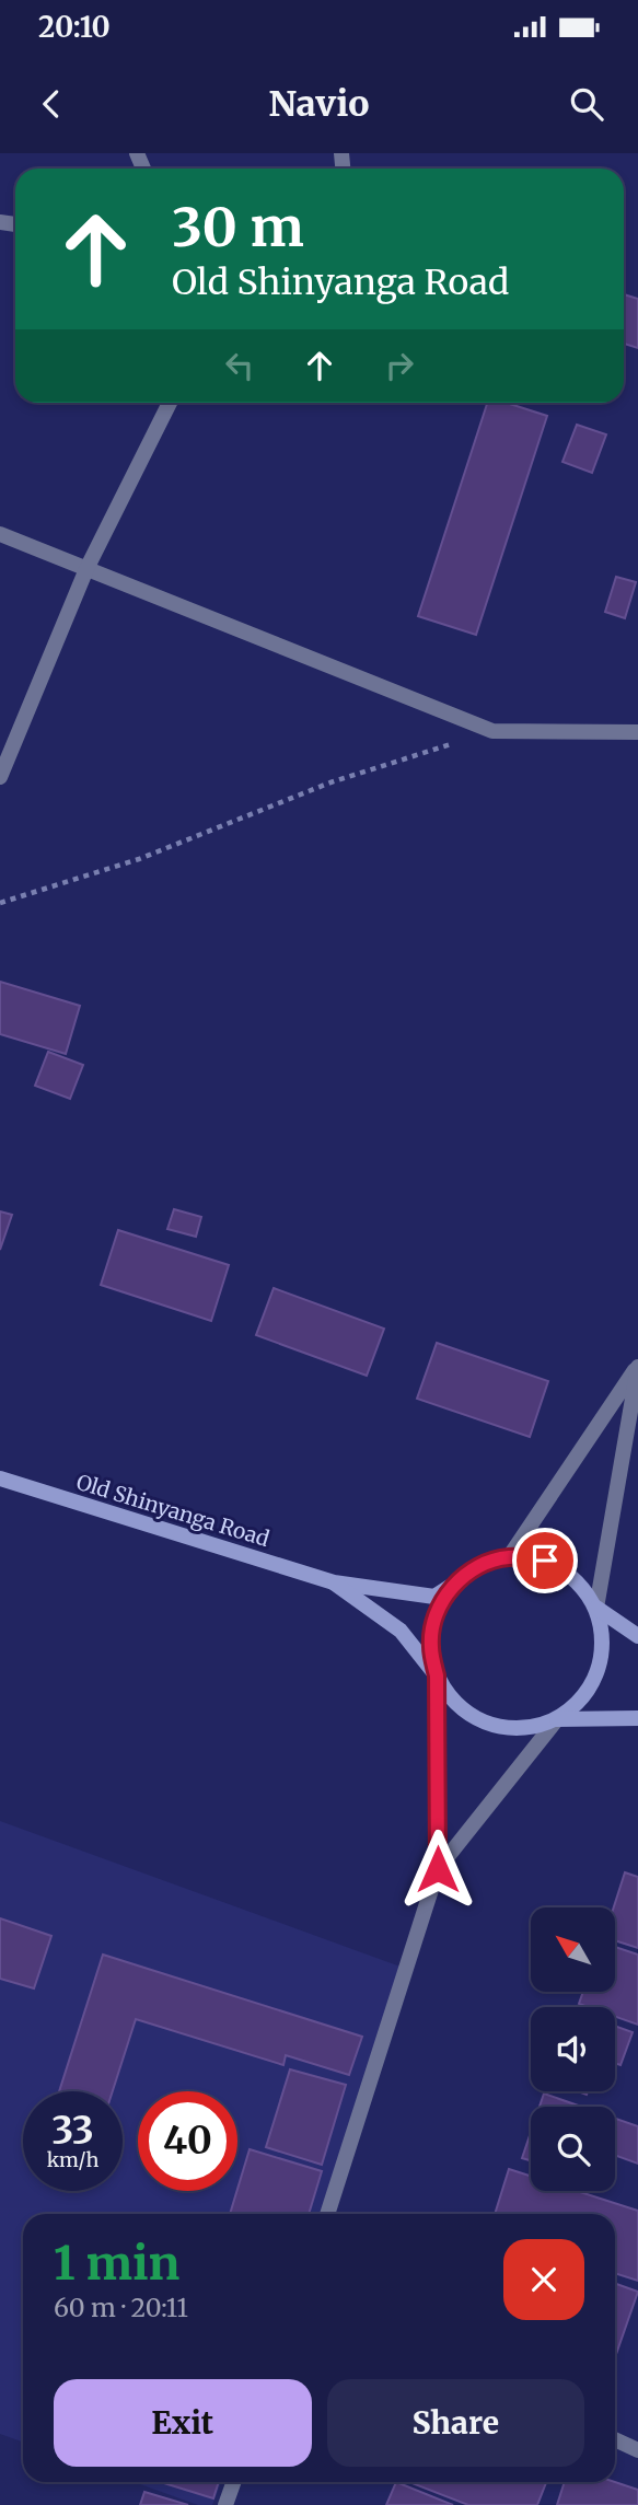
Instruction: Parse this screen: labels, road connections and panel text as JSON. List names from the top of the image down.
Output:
{
  "streets": {
    "main road": ["Old Shinyanga Road"]
  },
  "north": "top left",
  "page": {
    "status": "20:10",
    "header": "Navio",
    "turn": ["30 m", "Old Shinyanga Road"],
    "speed": "33 km/h",
    "limit": "40",
    "heading": ["1 min", "60 m · 20:11"],
    "buttons": ["Exit", "Share"]
  }
}
